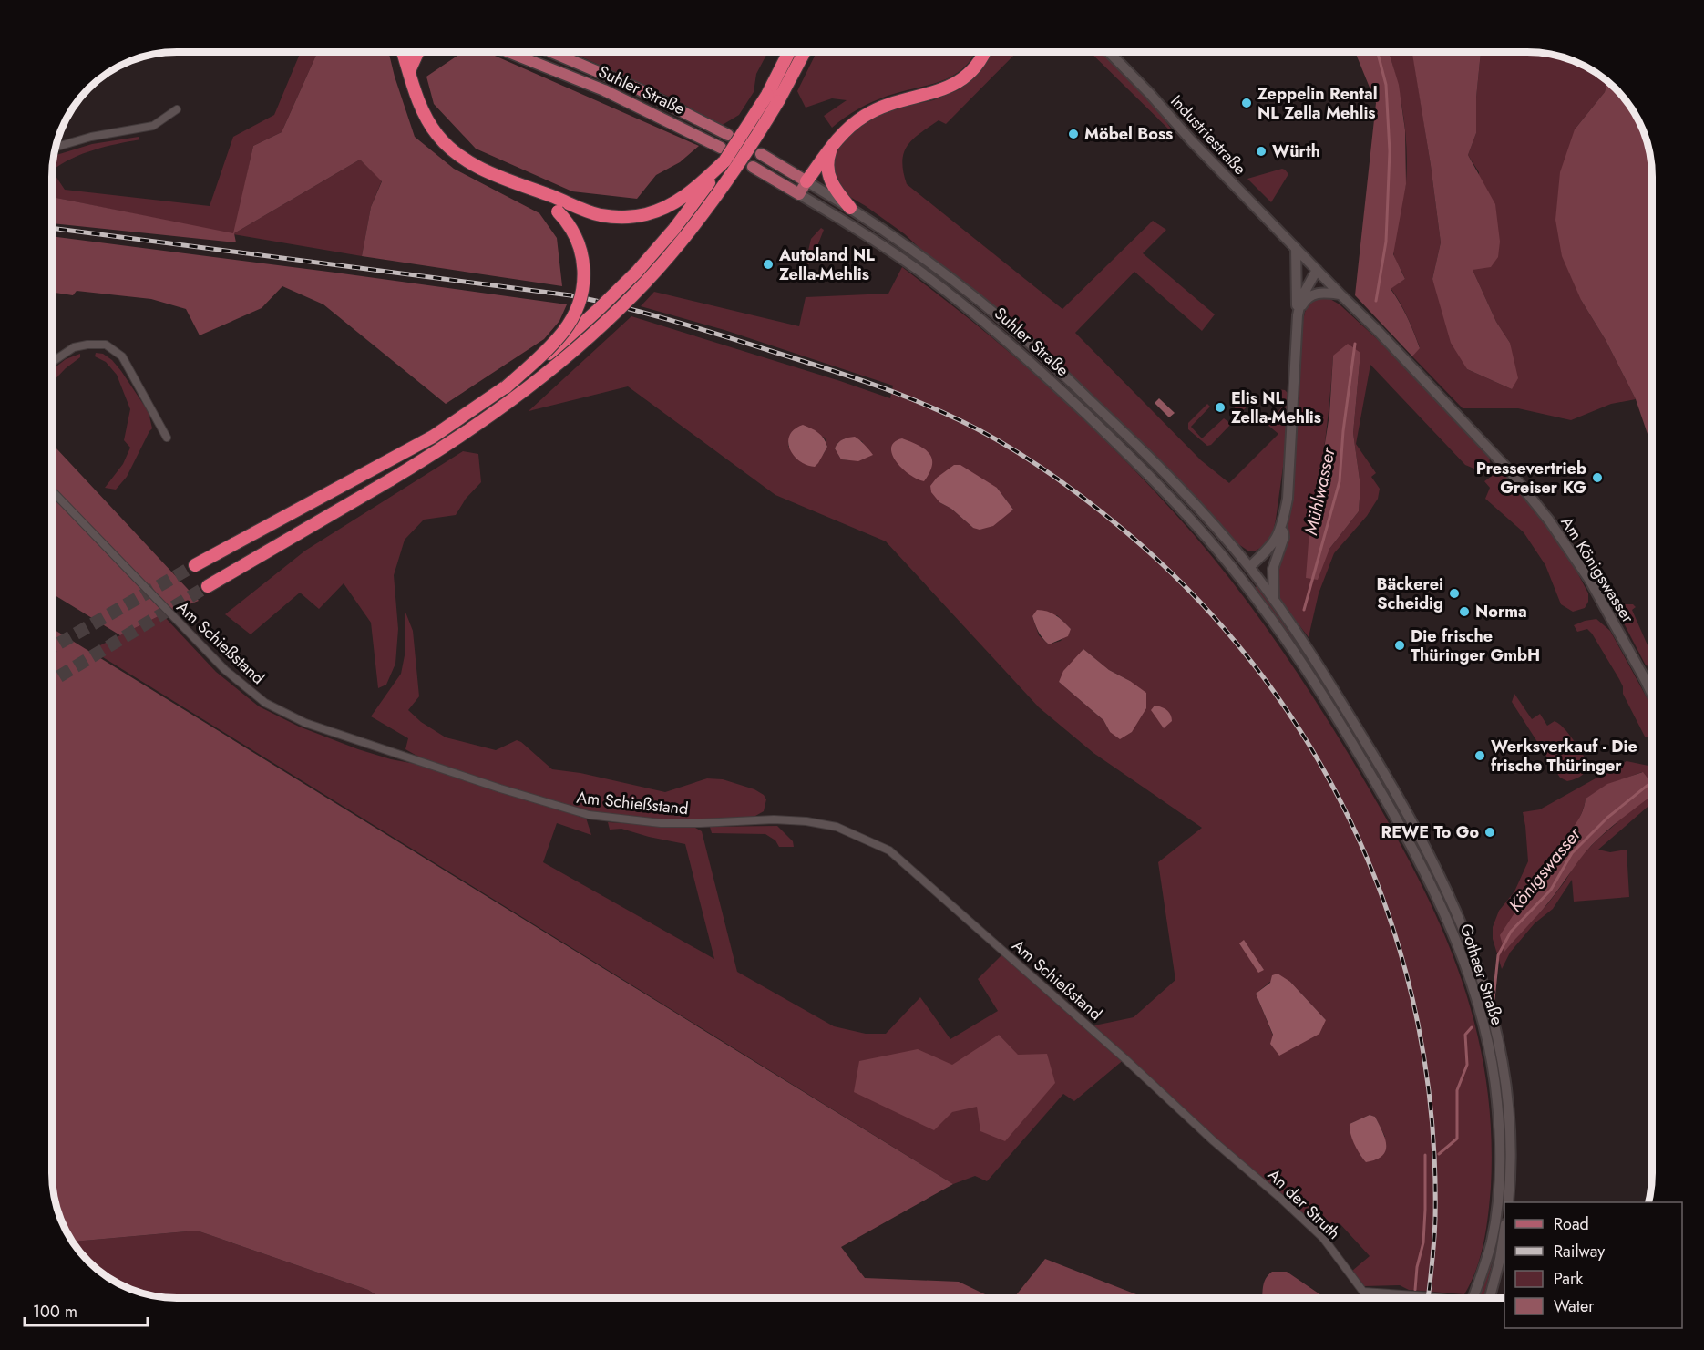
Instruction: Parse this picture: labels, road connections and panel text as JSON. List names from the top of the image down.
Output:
{
  "streets": {
    "main road": [
      "Suhler Straße",
      "Industriestraße",
      "Am Königswasser",
      "Gothaer Straße"
    ],
    "street": ["Am Schießstand", "An der Struth"]
  },
  "crossings": [
    ["Suhler Straße", "Gothaer Straße"],
    ["Industriestraße", "Am Königswasser"],
    ["Am Schießstand", "An der Struth"]
  ],
  "water": ["Mühlwasser", "Königswasser"],
  "places": [
    "Zeppelin Rental NL Zella Mehlis",
    "Möbel Boss",
    "Würth",
    "Autoland NL Zella-Mehlis",
    "Elis NL Zella-Mehlis",
    "Pressevertrieb Greiser KG",
    "Bäckerei Scheidig",
    "Norma",
    "Die frische Thüringer GmbH",
    "Werksverkauf - Die frische Thüringer",
    "REWE To Go"
  ],
  "legend": [
    "Road",
    "Railway",
    "Park",
    "Water"
  ],
  "scale_bar": "100 m"
}
